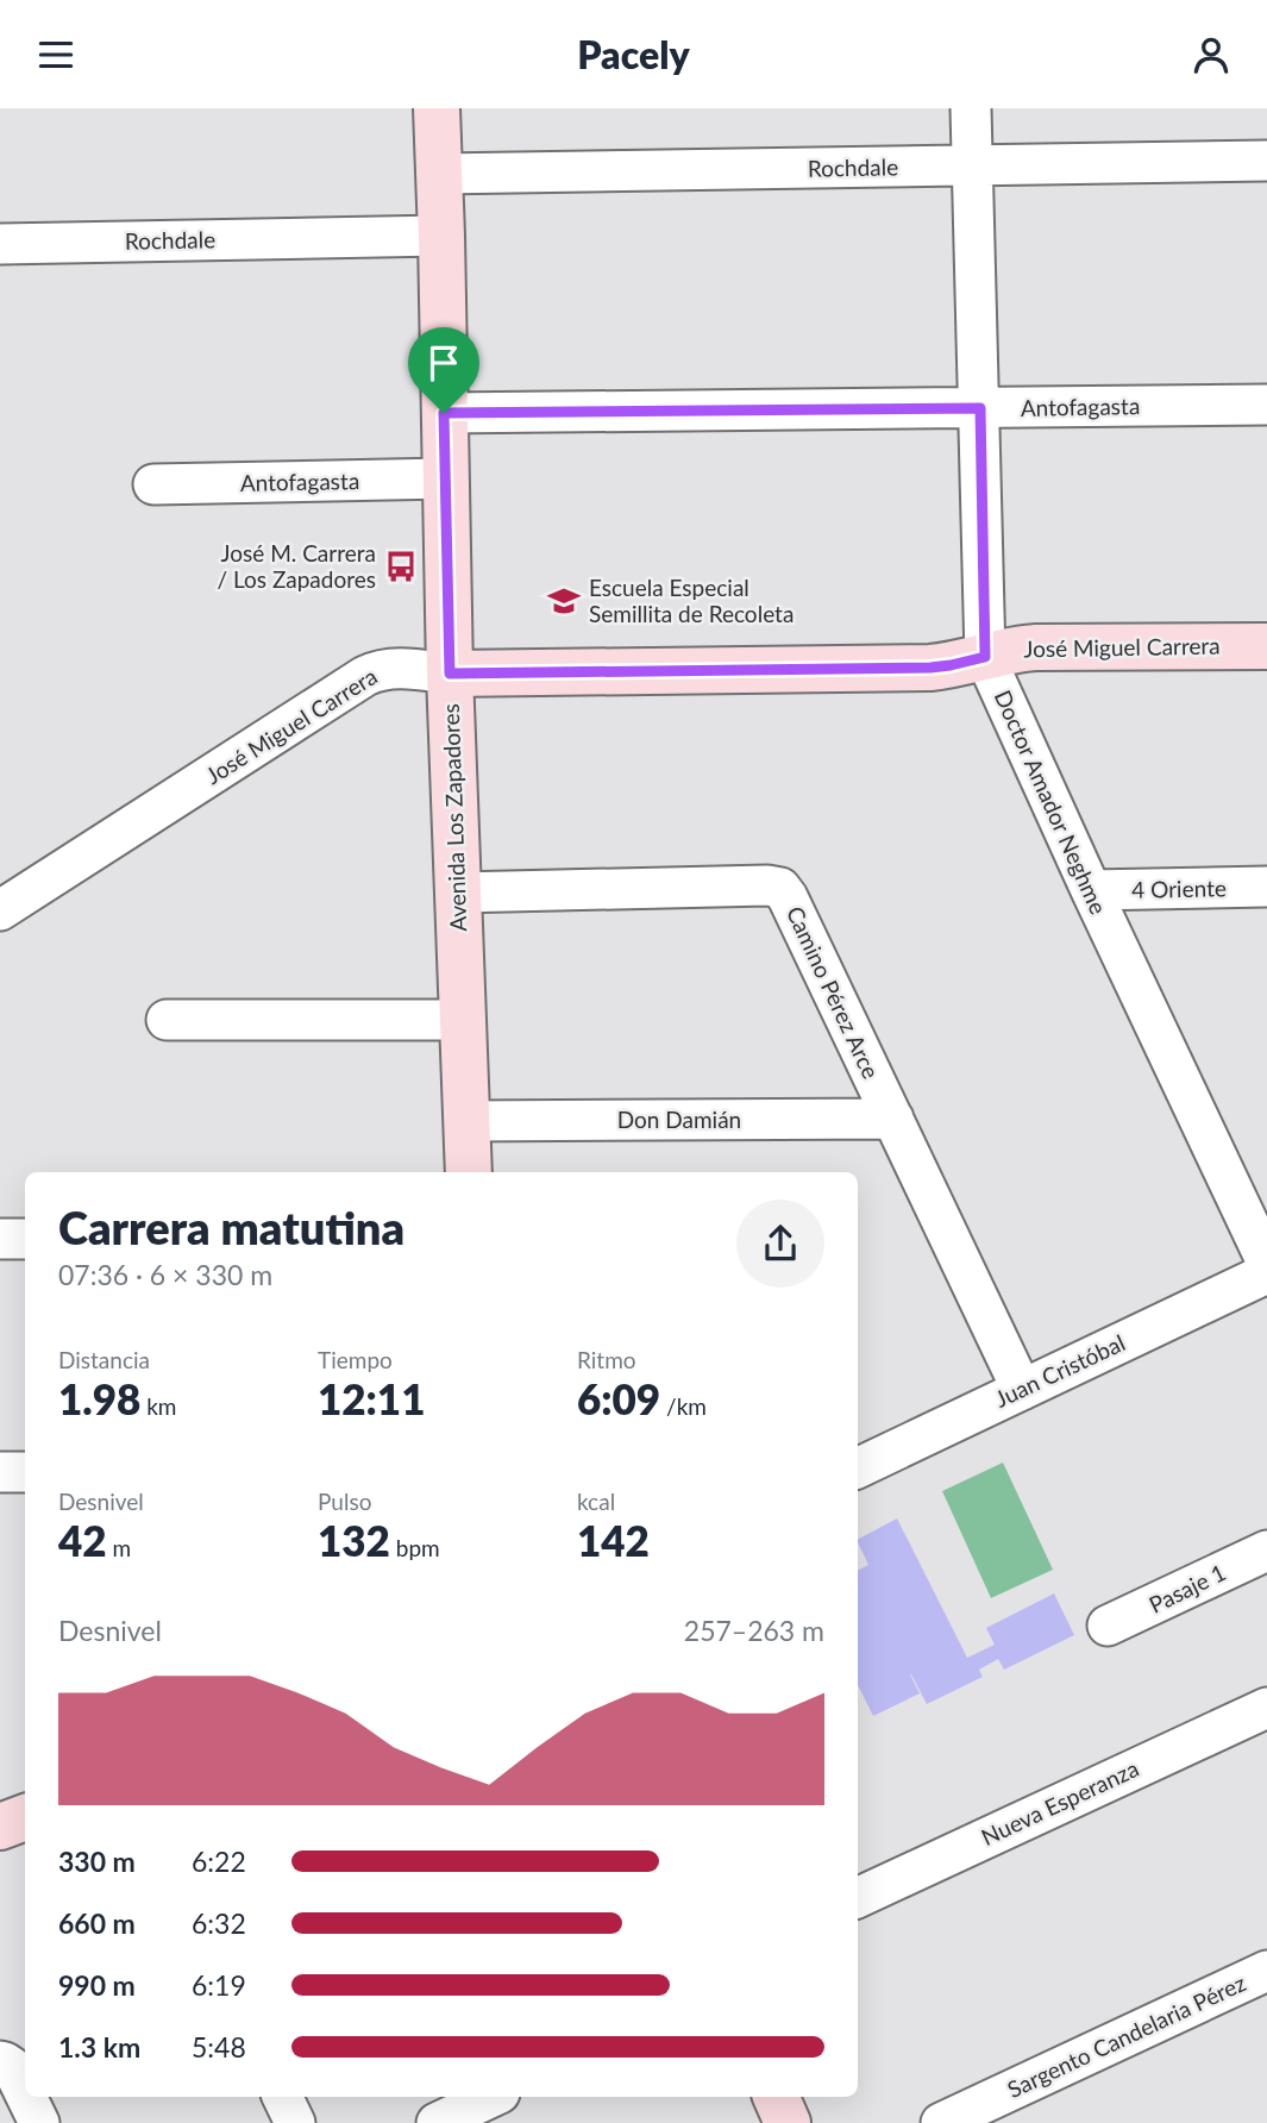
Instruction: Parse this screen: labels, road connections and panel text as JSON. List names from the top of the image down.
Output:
{
  "streets": {
    "main road": ["José Miguel Carrera", "Avenida Los Zapadores"],
    "street": [
      "Rochdale",
      "Antofagasta",
      "Doctor Amador Neghme",
      "4 Oriente",
      "Camino Pérez Arce",
      "Don Damián",
      "Juan Cristóbal",
      "Pasaje 1",
      "Nueva Esperanza",
      "Sargento Candelaria Pérez"
    ]
  },
  "crossings": [
    ["Rochdale", "Doctor Amador Neghme"],
    ["Rochdale", "Avenida Los Zapadores"],
    ["Antofagasta", "Doctor Amador Neghme"],
    ["Antofagasta", "Avenida Los Zapadores"],
    ["José Miguel Carrera", "Doctor Amador Neghme"],
    ["José Miguel Carrera", "Avenida Los Zapadores"],
    ["Doctor Amador Neghme", "4 Oriente"],
    ["Avenida Los Zapadores", "Camino Pérez Arce"],
    ["Avenida Los Zapadores", "Don Damián"],
    ["Camino Pérez Arce", "Don Damián"],
    ["Camino Pérez Arce", "Juan Cristóbal"]
  ],
  "places": {
    "bus stop": ["José M. Carrera / Los Zapadores"],
    "school or university": ["Escuela Especial Semillita de Recoleta"]
  },
  "page": {
    "header": "Pacely",
    "heading": ["Carrera matutina", "07:36 · 6 × 330 m"],
    "stats": [
      ["Distancia", "1.98 km"],
      ["Tiempo", "12:11"],
      ["Ritmo", "6:09 /km"],
      ["Desnivel", "42 m"],
      ["Pulso", "132 bpm"],
      ["kcal", "142"]
    ],
    "chart": ["Desnivel", "257–263 m"],
    "list": [
      {
        "name": "330 m",
        "note": "6:22"
      },
      {
        "name": "660 m",
        "note": "6:32"
      },
      {
        "name": "990 m",
        "note": "6:19"
      },
      {
        "name": "1.3 km",
        "note": "5:48"
      }
    ]
  }
}
